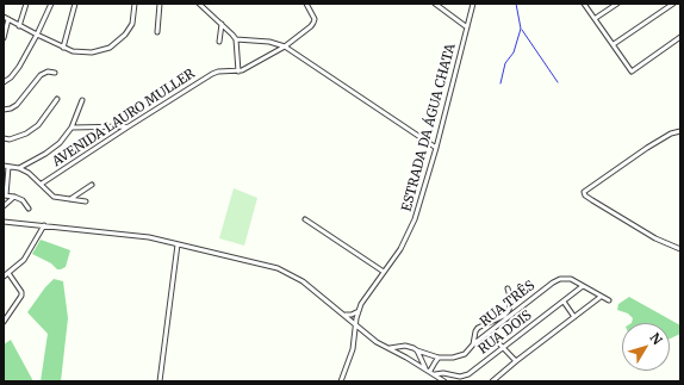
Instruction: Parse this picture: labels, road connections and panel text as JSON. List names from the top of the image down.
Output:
{
  "streets": {
    "street": [
      "AVENIDA LAURO MULLER",
      "ESTRADA DA ÁGUA CHATA",
      "RUA TRÊS",
      "RUA DOIS"
    ]
  },
  "crossings": [
    ["RUA TRÊS", "RUA DOIS"]
  ],
  "north": "top right"
}
